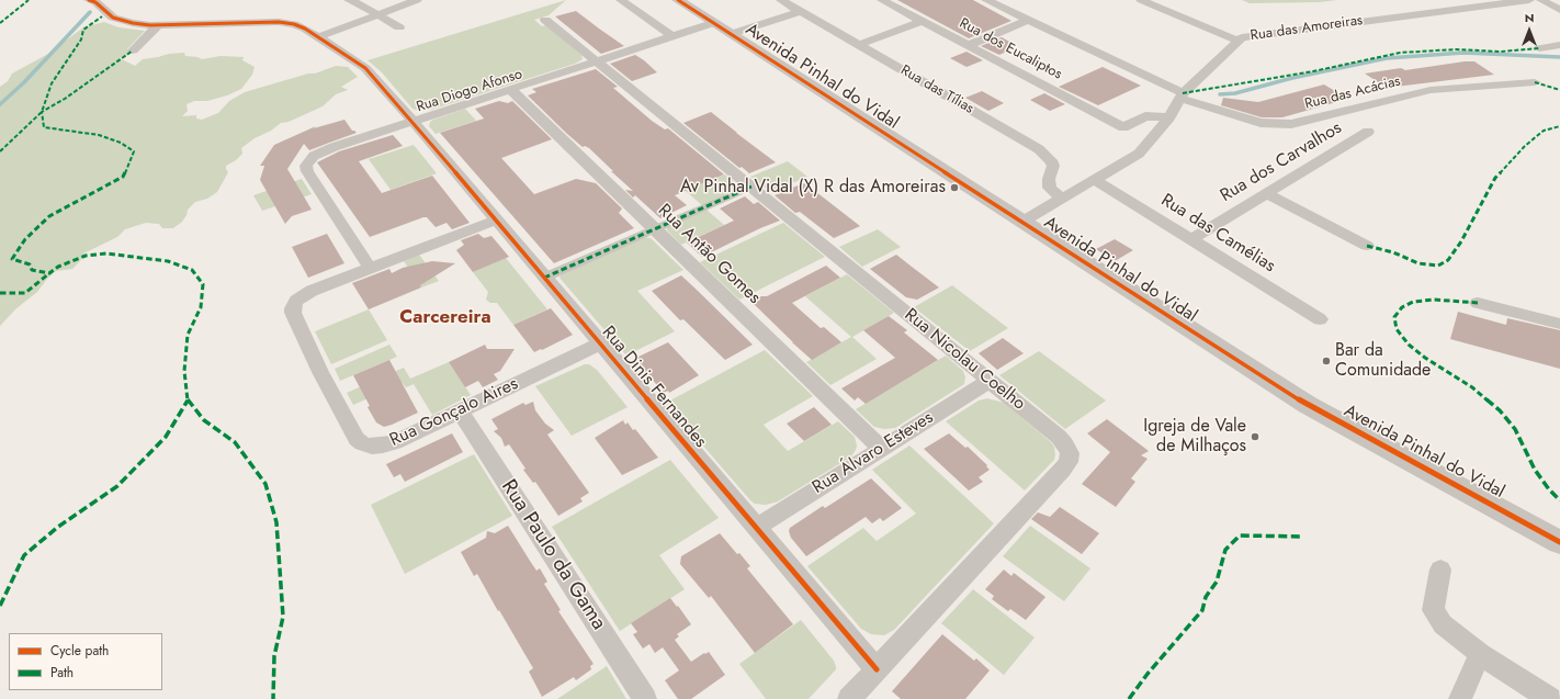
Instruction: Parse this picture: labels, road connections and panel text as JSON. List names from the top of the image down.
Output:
{
  "streets": {
    "street": [
      "Rua das Amoreiras",
      "Rua dos Eucaliptos",
      "Avenida Pinhal do Vidal",
      "Rua das Tílias",
      "Rua Diogo Afonso",
      "Rua das Acácias",
      "Rua dos Carvalhos",
      "Rua das Camélias",
      "Rua Antão Gomes",
      "Rua Nicolau Coelho",
      "Rua Dinis Fernandes",
      "Rua Gonçalo Aires",
      "Rua Álvaro Esteves",
      "Rua Paulo da Gama"
    ]
  },
  "crossings": [
    ["Rua das Amoreiras", "Rua dos Eucaliptos"],
    ["Rua das Amoreiras", "Avenida Pinhal do Vidal"],
    ["Rua das Amoreiras", "Rua das Tílias"],
    ["Rua das Amoreiras", "Rua das Acácias"],
    ["Rua das Amoreiras", "Rua das Camélias"],
    ["Avenida Pinhal do Vidal", "Rua Diogo Afonso"],
    ["Rua Diogo Afonso", "Rua Antão Gomes"],
    ["Rua Diogo Afonso", "Rua Nicolau Coelho"],
    ["Rua Diogo Afonso", "Rua Dinis Fernandes"],
    ["Rua Diogo Afonso", "Rua Gonçalo Aires"],
    ["Rua dos Carvalhos", "Rua das Camélias"],
    ["Rua Antão Gomes", "Rua Álvaro Esteves"],
    ["Rua Nicolau Coelho", "Rua Dinis Fernandes"],
    ["Rua Nicolau Coelho", "Rua Álvaro Esteves"],
    ["Rua Dinis Fernandes", "Rua Gonçalo Aires"],
    ["Rua Dinis Fernandes", "Rua Álvaro Esteves"],
    ["Rua Gonçalo Aires", "Rua Paulo da Gama"]
  ],
  "districts": ["Carcereira"],
  "places": ["Av Pinhal Vidal (X) R das Amoreiras", "Bar da Comunidade", "Igreja de Vale de Milhaços"],
  "legend": ["Cycle path", "Path"],
  "north": "top"
}
